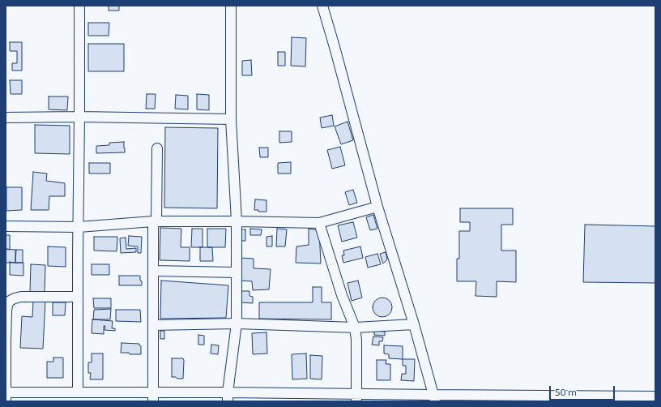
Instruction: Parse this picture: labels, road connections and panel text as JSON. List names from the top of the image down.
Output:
{
  "scale_bar": "50 m"
}
